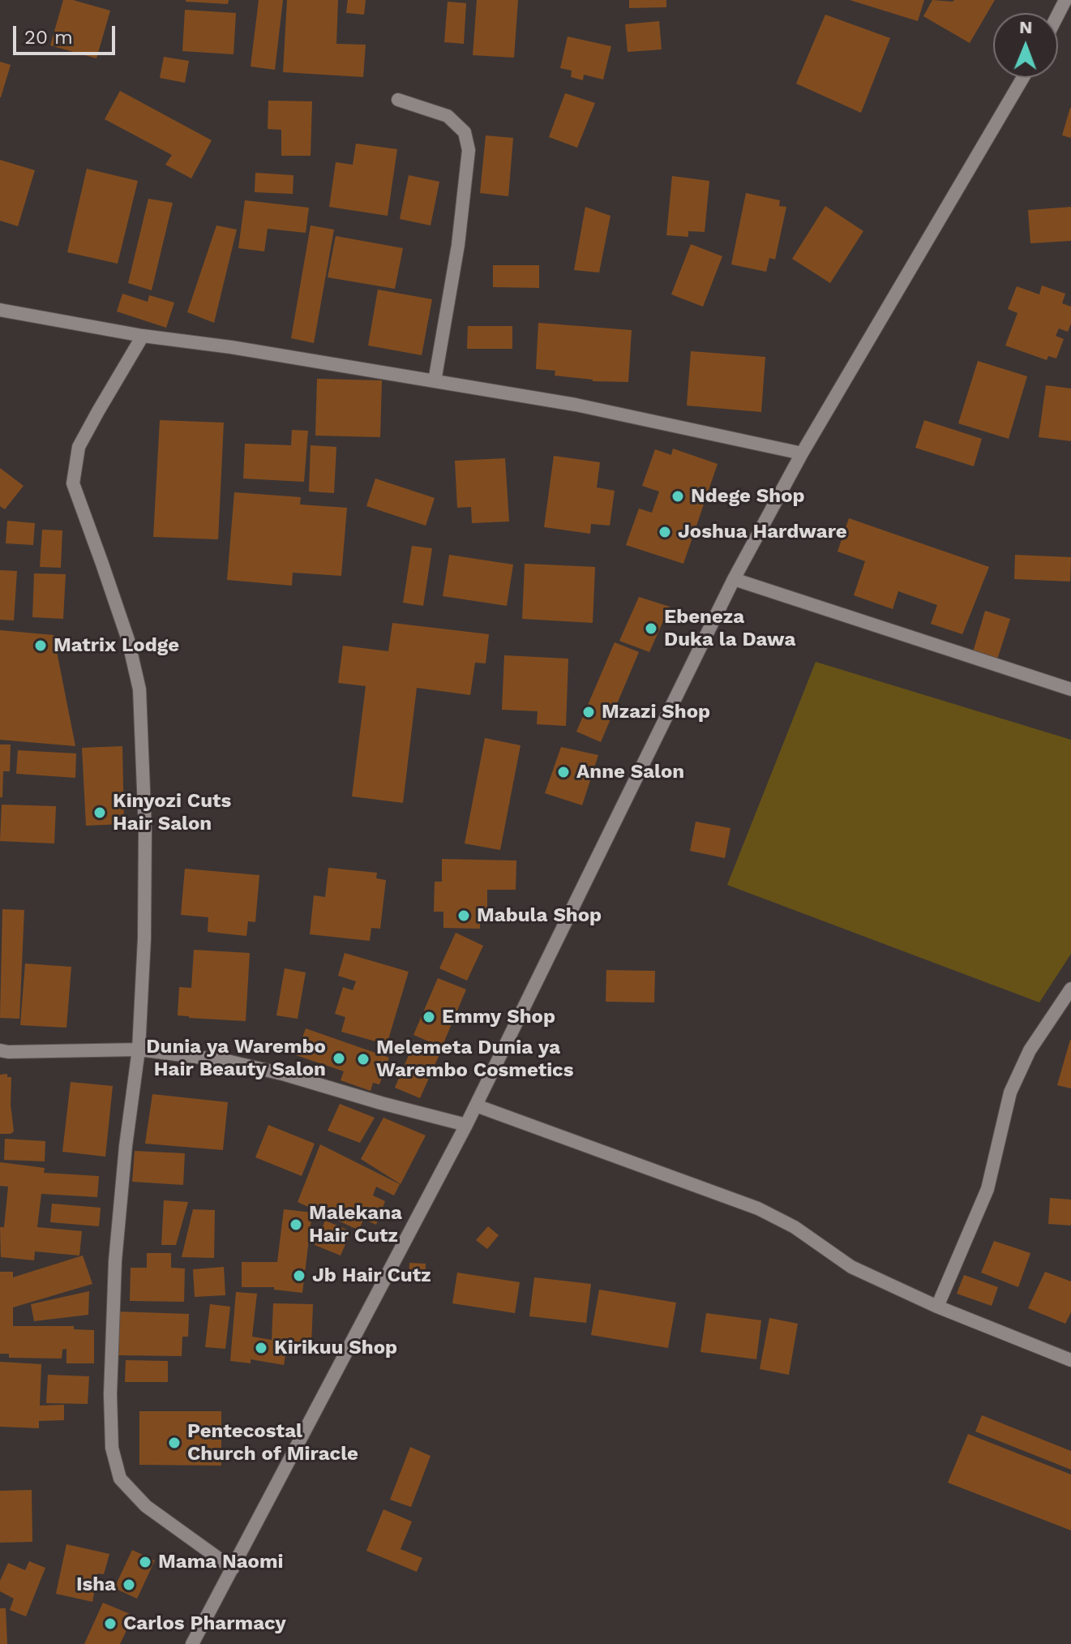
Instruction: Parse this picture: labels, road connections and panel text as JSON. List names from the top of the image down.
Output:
{
  "places": [
    "Ndege Shop",
    "Joshua Hardware",
    "Ebeneza Duka la Dawa",
    "Matrix Lodge",
    "Mzazi Shop",
    "Anne Salon",
    "Kinyozi Cuts Hair Salon",
    "Mabula Shop",
    "Emmy Shop",
    "Dunia ya Warembo Hair Beauty Salon",
    "Melemeta Dunia ya Warembo Cosmetics",
    "Malekana Hair Cutz",
    "Jb Hair Cutz",
    "Kirikuu Shop",
    "Pentecostal Church of Miracle",
    "Mama Naomi",
    "Isha",
    "Carlos Pharmacy"
  ],
  "scale_bar": "20 m",
  "north": "top"
}
